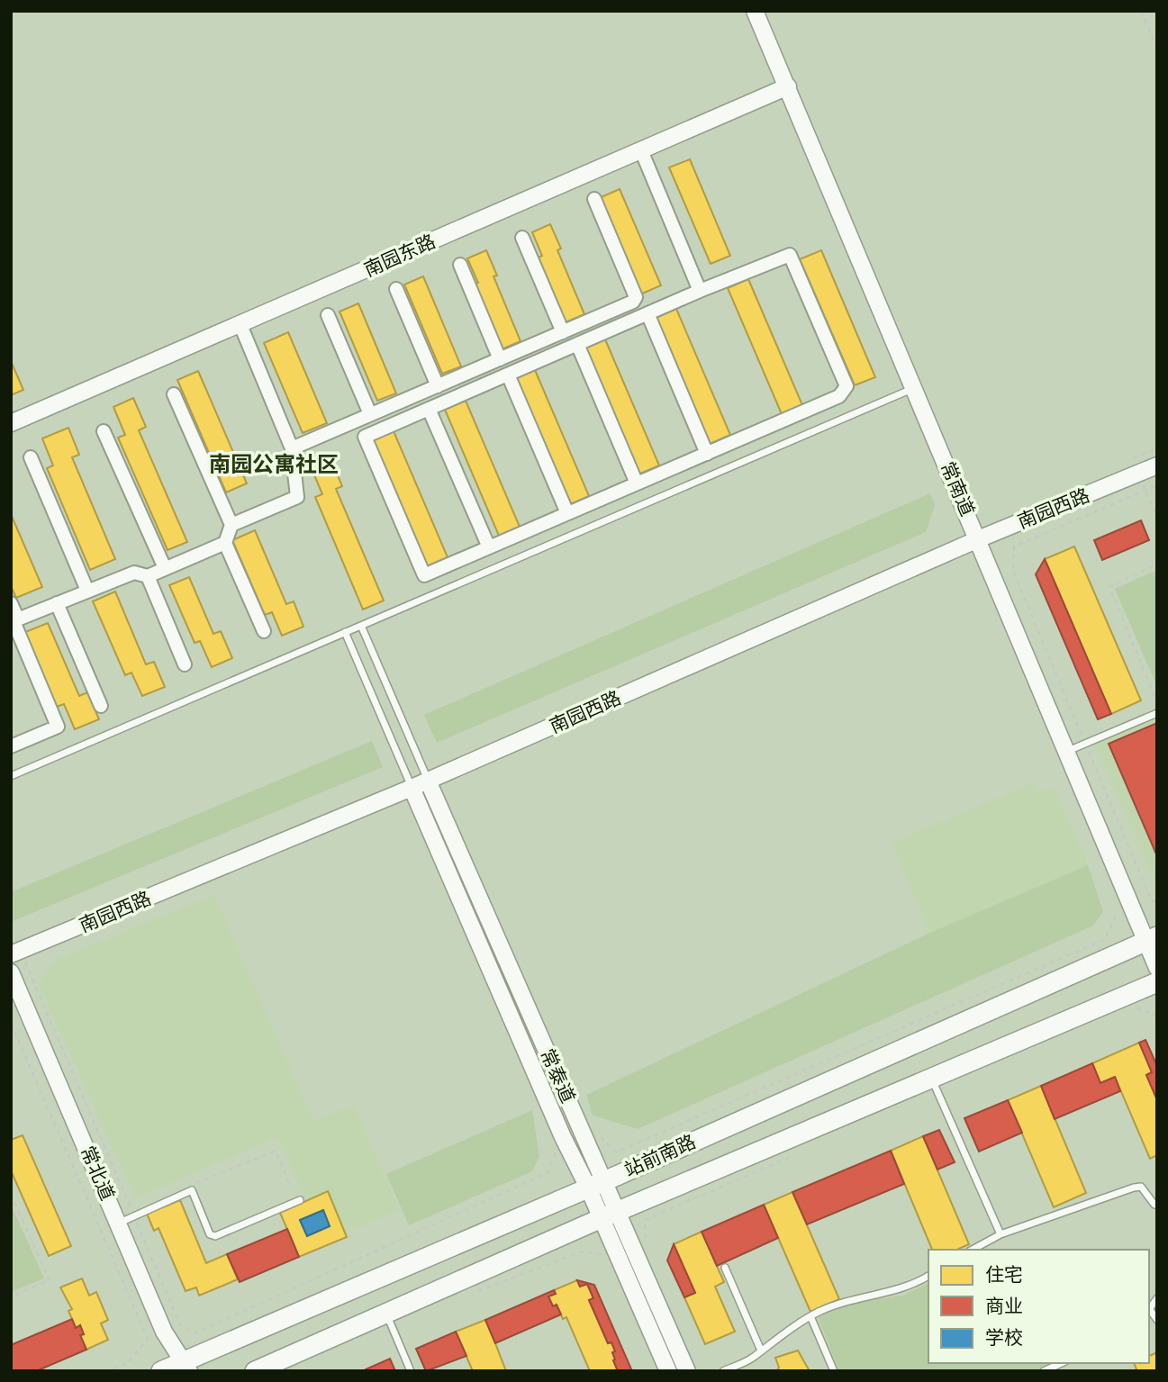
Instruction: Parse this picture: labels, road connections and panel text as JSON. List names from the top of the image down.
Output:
{
  "streets": {
    "main road": ["站前南路"],
    "street": [
      "南园东路",
      "常南道",
      "南园西路",
      "常泰道",
      "常北道"
    ]
  },
  "crossings": [
    ["南园东路", "常南道"],
    ["常南道", "南园西路"],
    ["常南道", "站前南路"],
    ["南园西路", "常泰道"],
    ["常泰道", "站前南路"],
    ["站前南路", "常北道"]
  ],
  "districts": ["南园公寓社区"],
  "legend": ["住宅", "商业", "学校"]
}
